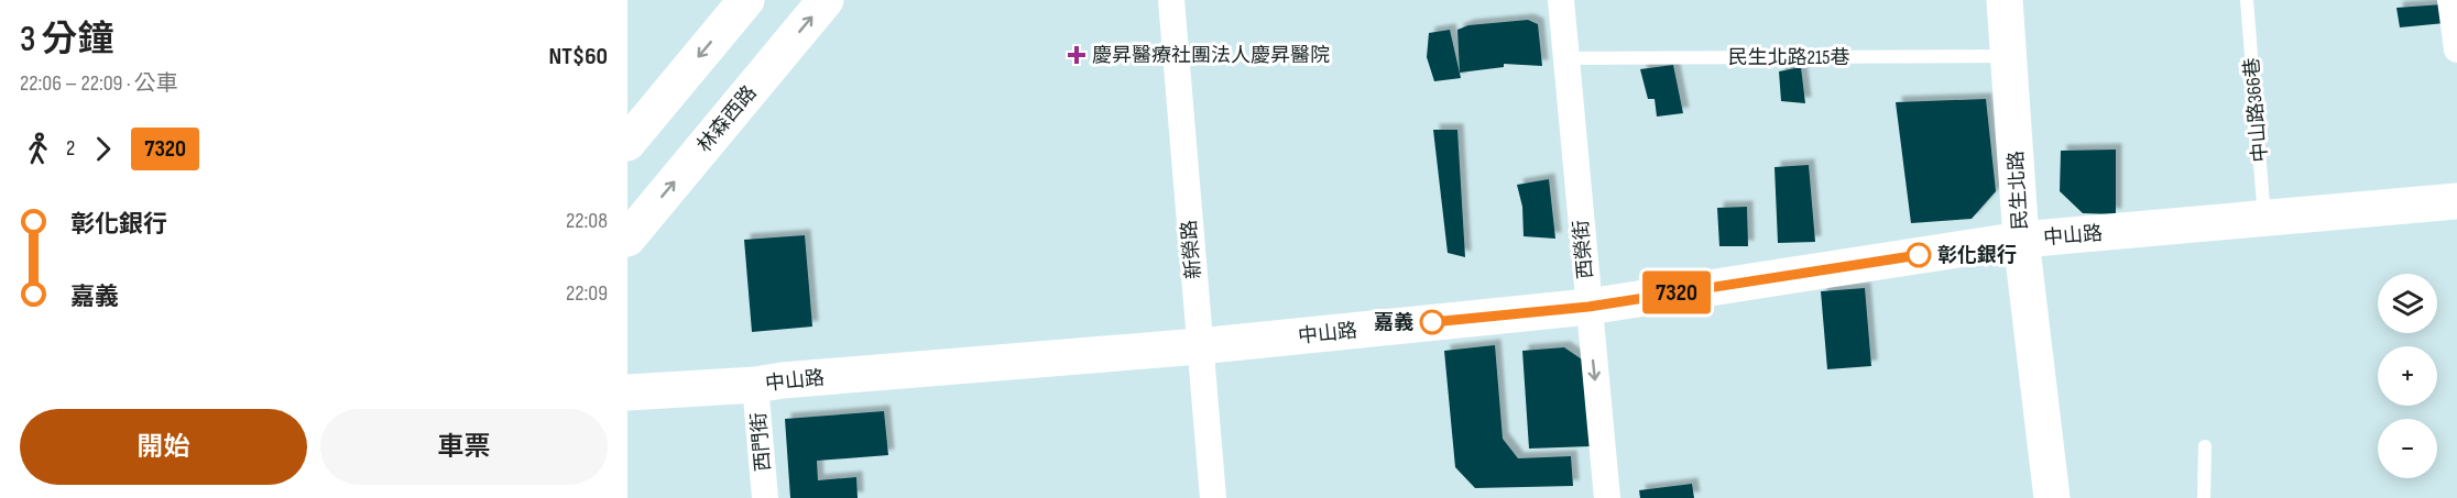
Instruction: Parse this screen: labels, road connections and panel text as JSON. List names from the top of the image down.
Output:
{
  "streets": {
    "street": [
      "林森西路",
      "民生北路",
      "中山路",
      "新榮路",
      "西榮街",
      "西門街"
    ],
    "lane": ["民生北路215巷", "中山路366巷"]
  },
  "crossings": [
    ["民生北路215巷", "民生北路"],
    ["民生北路215巷", "西榮街"],
    ["中山路366巷", "中山路"],
    ["民生北路", "中山路"],
    ["中山路", "新榮路"],
    ["中山路", "西榮街"],
    ["中山路", "西門街"]
  ],
  "one_way": ["西榮街"],
  "places": {
    "health": ["慶昇醫療社團法人慶昇醫院"],
    "other": ["彰化銀行", "嘉義"]
  },
  "lines": ["bus line 7320"],
  "page": {
    "heading": ["3 分鐘", "22:06 – 22:09 · 公車", "NT$60"],
    "on_map": "7320",
    "legs": ["2", "7320"],
    "list": [
      {
        "name": "彰化銀行",
        "value": "22:08"
      },
      {
        "name": "嘉義",
        "value": "22:09"
      }
    ],
    "map_buttons": ["+", "−"],
    "buttons": ["開始", "車票"]
  }
}
